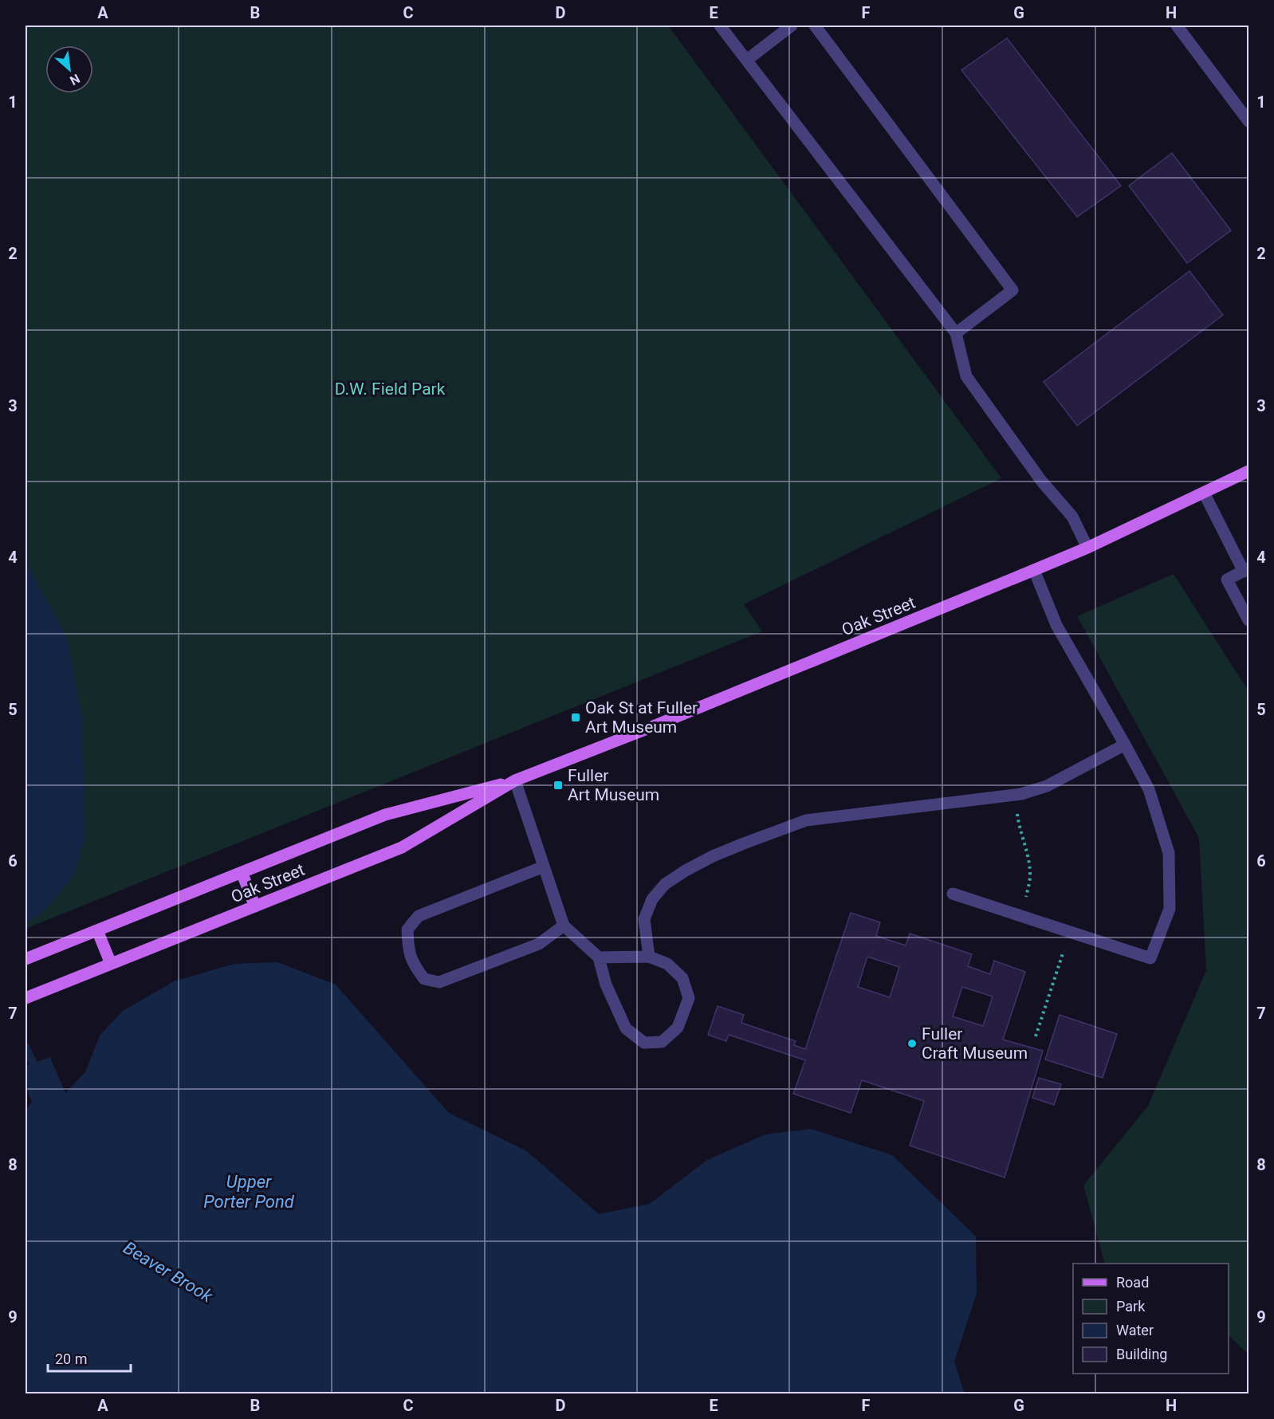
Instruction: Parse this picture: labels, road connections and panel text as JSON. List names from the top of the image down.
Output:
{
  "streets": {
    "main road": ["Oak Street"]
  },
  "water": ["Upper Porter Pond", "Beaver Brook"],
  "parks": ["D.W. Field Park"],
  "places": {
    "transit": ["Oak St at Fuller Art Museum", "Fuller Art Museum"],
    "other": ["Fuller Craft Museum"]
  },
  "legend": [
    "Road",
    "Park",
    "Water",
    "Building"
  ],
  "scale_bar": "20 m",
  "north": "bottom right",
  "grid": {
    "columns": [
      "A",
      "B",
      "C",
      "D",
      "E",
      "F",
      "G",
      "H"
    ],
    "rows": [
      "1",
      "2",
      "3",
      "4",
      "5",
      "6",
      "7",
      "8",
      "9"
    ]
  }
}
